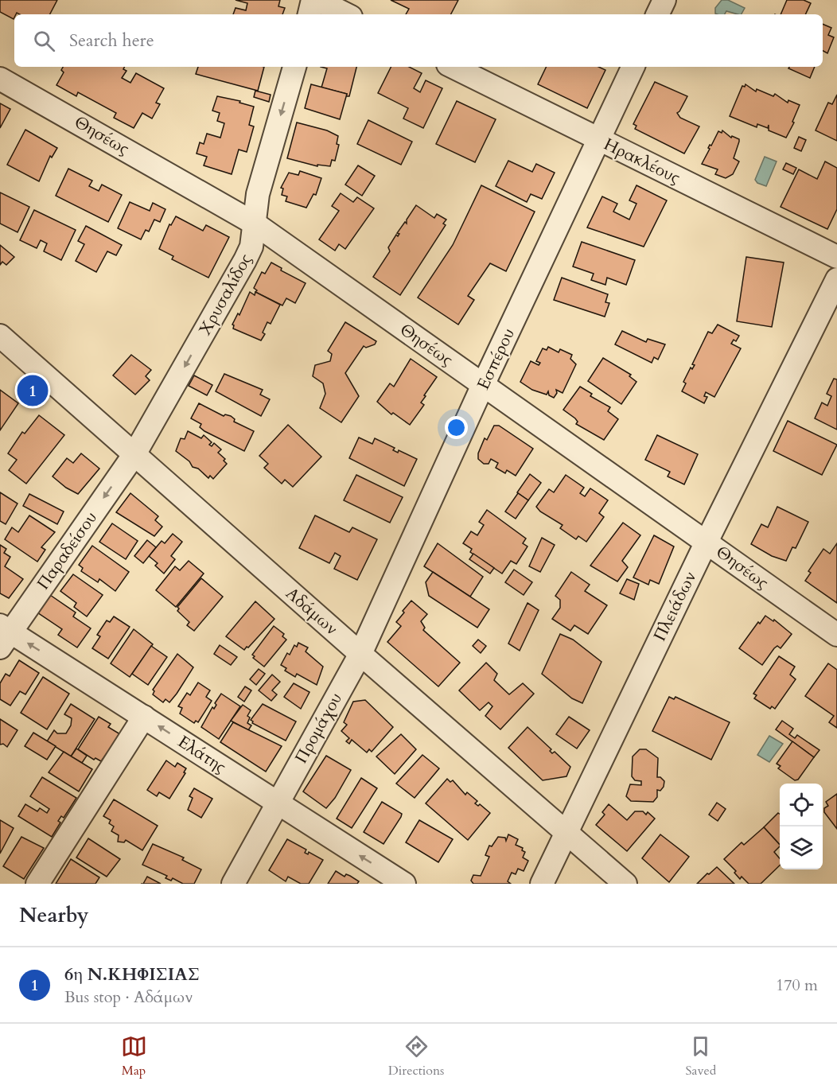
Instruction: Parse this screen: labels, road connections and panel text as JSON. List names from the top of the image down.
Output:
{
  "streets": {
    "street": [
      "Θησέως",
      "Ηρακλέους",
      "Χρυσαλίδος",
      "Εσπέρου",
      "Παραδείσου",
      "Πλειάδων",
      "Αδάμων",
      "Προμάχου",
      "Ελάτης"
    ]
  },
  "crossings": [
    ["Θησέως", "Χρυσαλίδος"],
    ["Θησέως", "Εσπέρου"],
    ["Θησέως", "Πλειάδων"],
    ["Ηρακλέους", "Εσπέρου"],
    ["Χρυσαλίδος", "Παραδείσου"],
    ["Χρυσαλίδος", "Αδάμων"],
    ["Εσπέρου", "Αδάμων"],
    ["Εσπέρου", "Προμάχου"],
    ["Παραδείσου", "Αδάμων"],
    ["Παραδείσου", "Ελάτης"],
    ["Πλειάδων", "Αδάμων"],
    ["Αδάμων", "Προμάχου"],
    ["Προμάχου", "Ελάτης"]
  ],
  "one_way": ["Χρυσαλίδος", "Παραδείσου", "Ελάτης"],
  "page": {
    "search": "Search here",
    "pins": "1",
    "heading": "Nearby",
    "list": [
      {
        "mark": "1",
        "name": "6η Ν.ΚΗΦΙΣΙΑΣ",
        "note": "Bus stop · Αδάμων",
        "value": "170 m"
      }
    ],
    "nav": ["Map", "Directions", "Saved"]
  }
}
